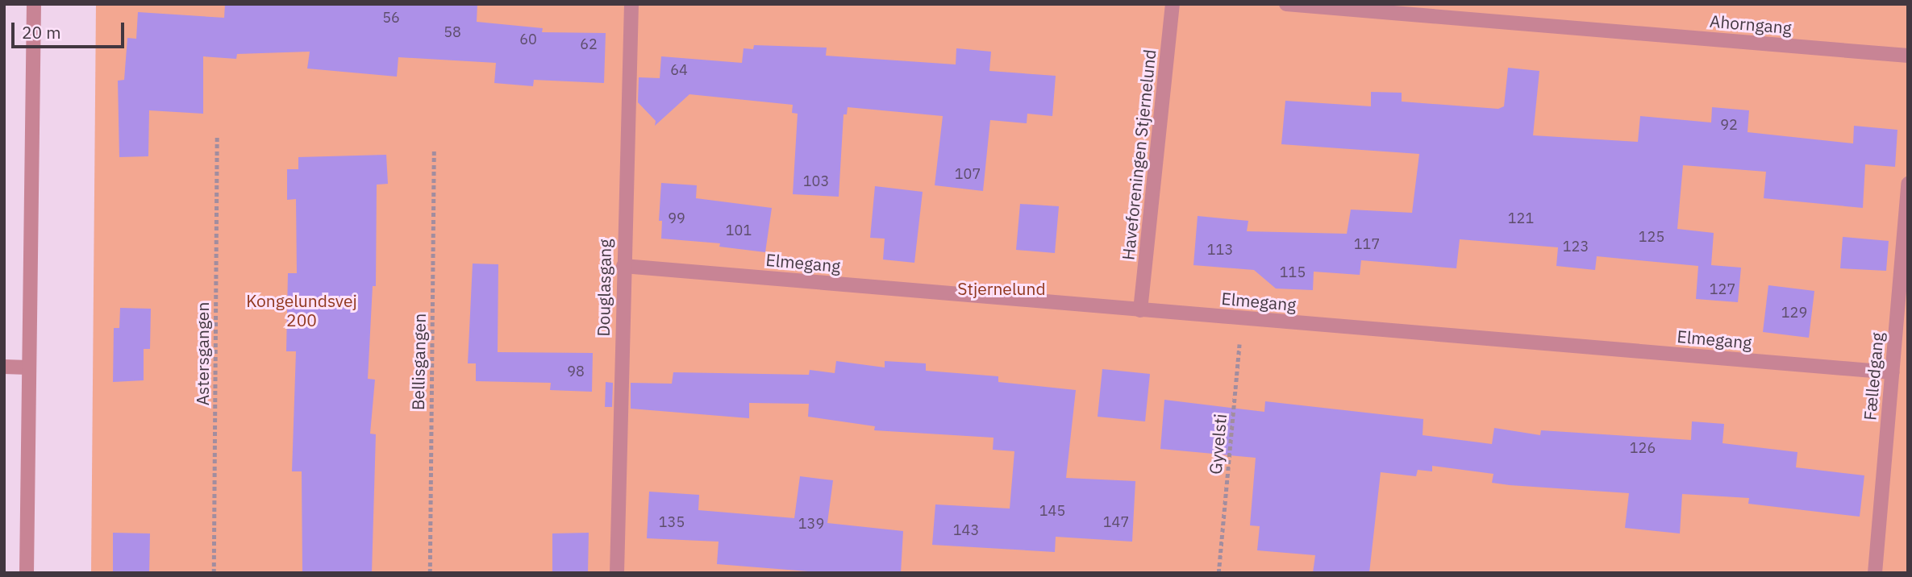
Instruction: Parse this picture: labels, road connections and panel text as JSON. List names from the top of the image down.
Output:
{
  "streets": {
    "street": [
      "Ahorngang",
      "Haveforeningen Stjernelund",
      "Elmegang",
      "Douglasgang",
      "Fælledgang"
    ],
    "path": ["Astersgangen", "Bellisgangen", "Gyvelsti"]
  },
  "crossings": [
    ["Haveforeningen Stjernelund", "Elmegang"],
    ["Elmegang", "Douglasgang"],
    ["Elmegang", "Fælledgang"],
    ["Elmegang", "Gyvelsti"]
  ],
  "parks": ["Stjernelund", "Kongelundsvej 200"],
  "house_numbers": [
    "56",
    "58",
    "60",
    "62",
    "64",
    "92",
    "107",
    "103",
    "99",
    "121",
    "101",
    "125",
    "117",
    "123",
    "113",
    "115",
    "127",
    "129",
    "98",
    "126",
    "145",
    "135",
    "147",
    "139",
    "143"
  ],
  "scale_bar": "20 m"
}
